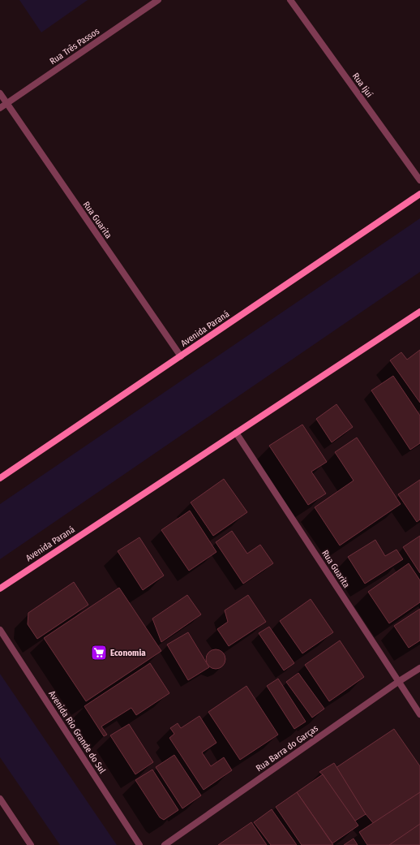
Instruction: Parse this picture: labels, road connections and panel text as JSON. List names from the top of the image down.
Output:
{
  "streets": {
    "street": [
      "Rua Três Passos",
      "Rua Ijuí",
      "Rua Guarita",
      "Avenida Paraná",
      "Avenida Rio Grande do Sul",
      "Rua Barra do Garças"
    ]
  },
  "crossings": [
    ["Rua Três Passos", "Rua Guarita"],
    ["Rua Guarita", "Avenida Paraná"],
    ["Rua Guarita", "Rua Barra do Garças"]
  ],
  "places": {
    "supermarket": ["Economia"]
  }
}
